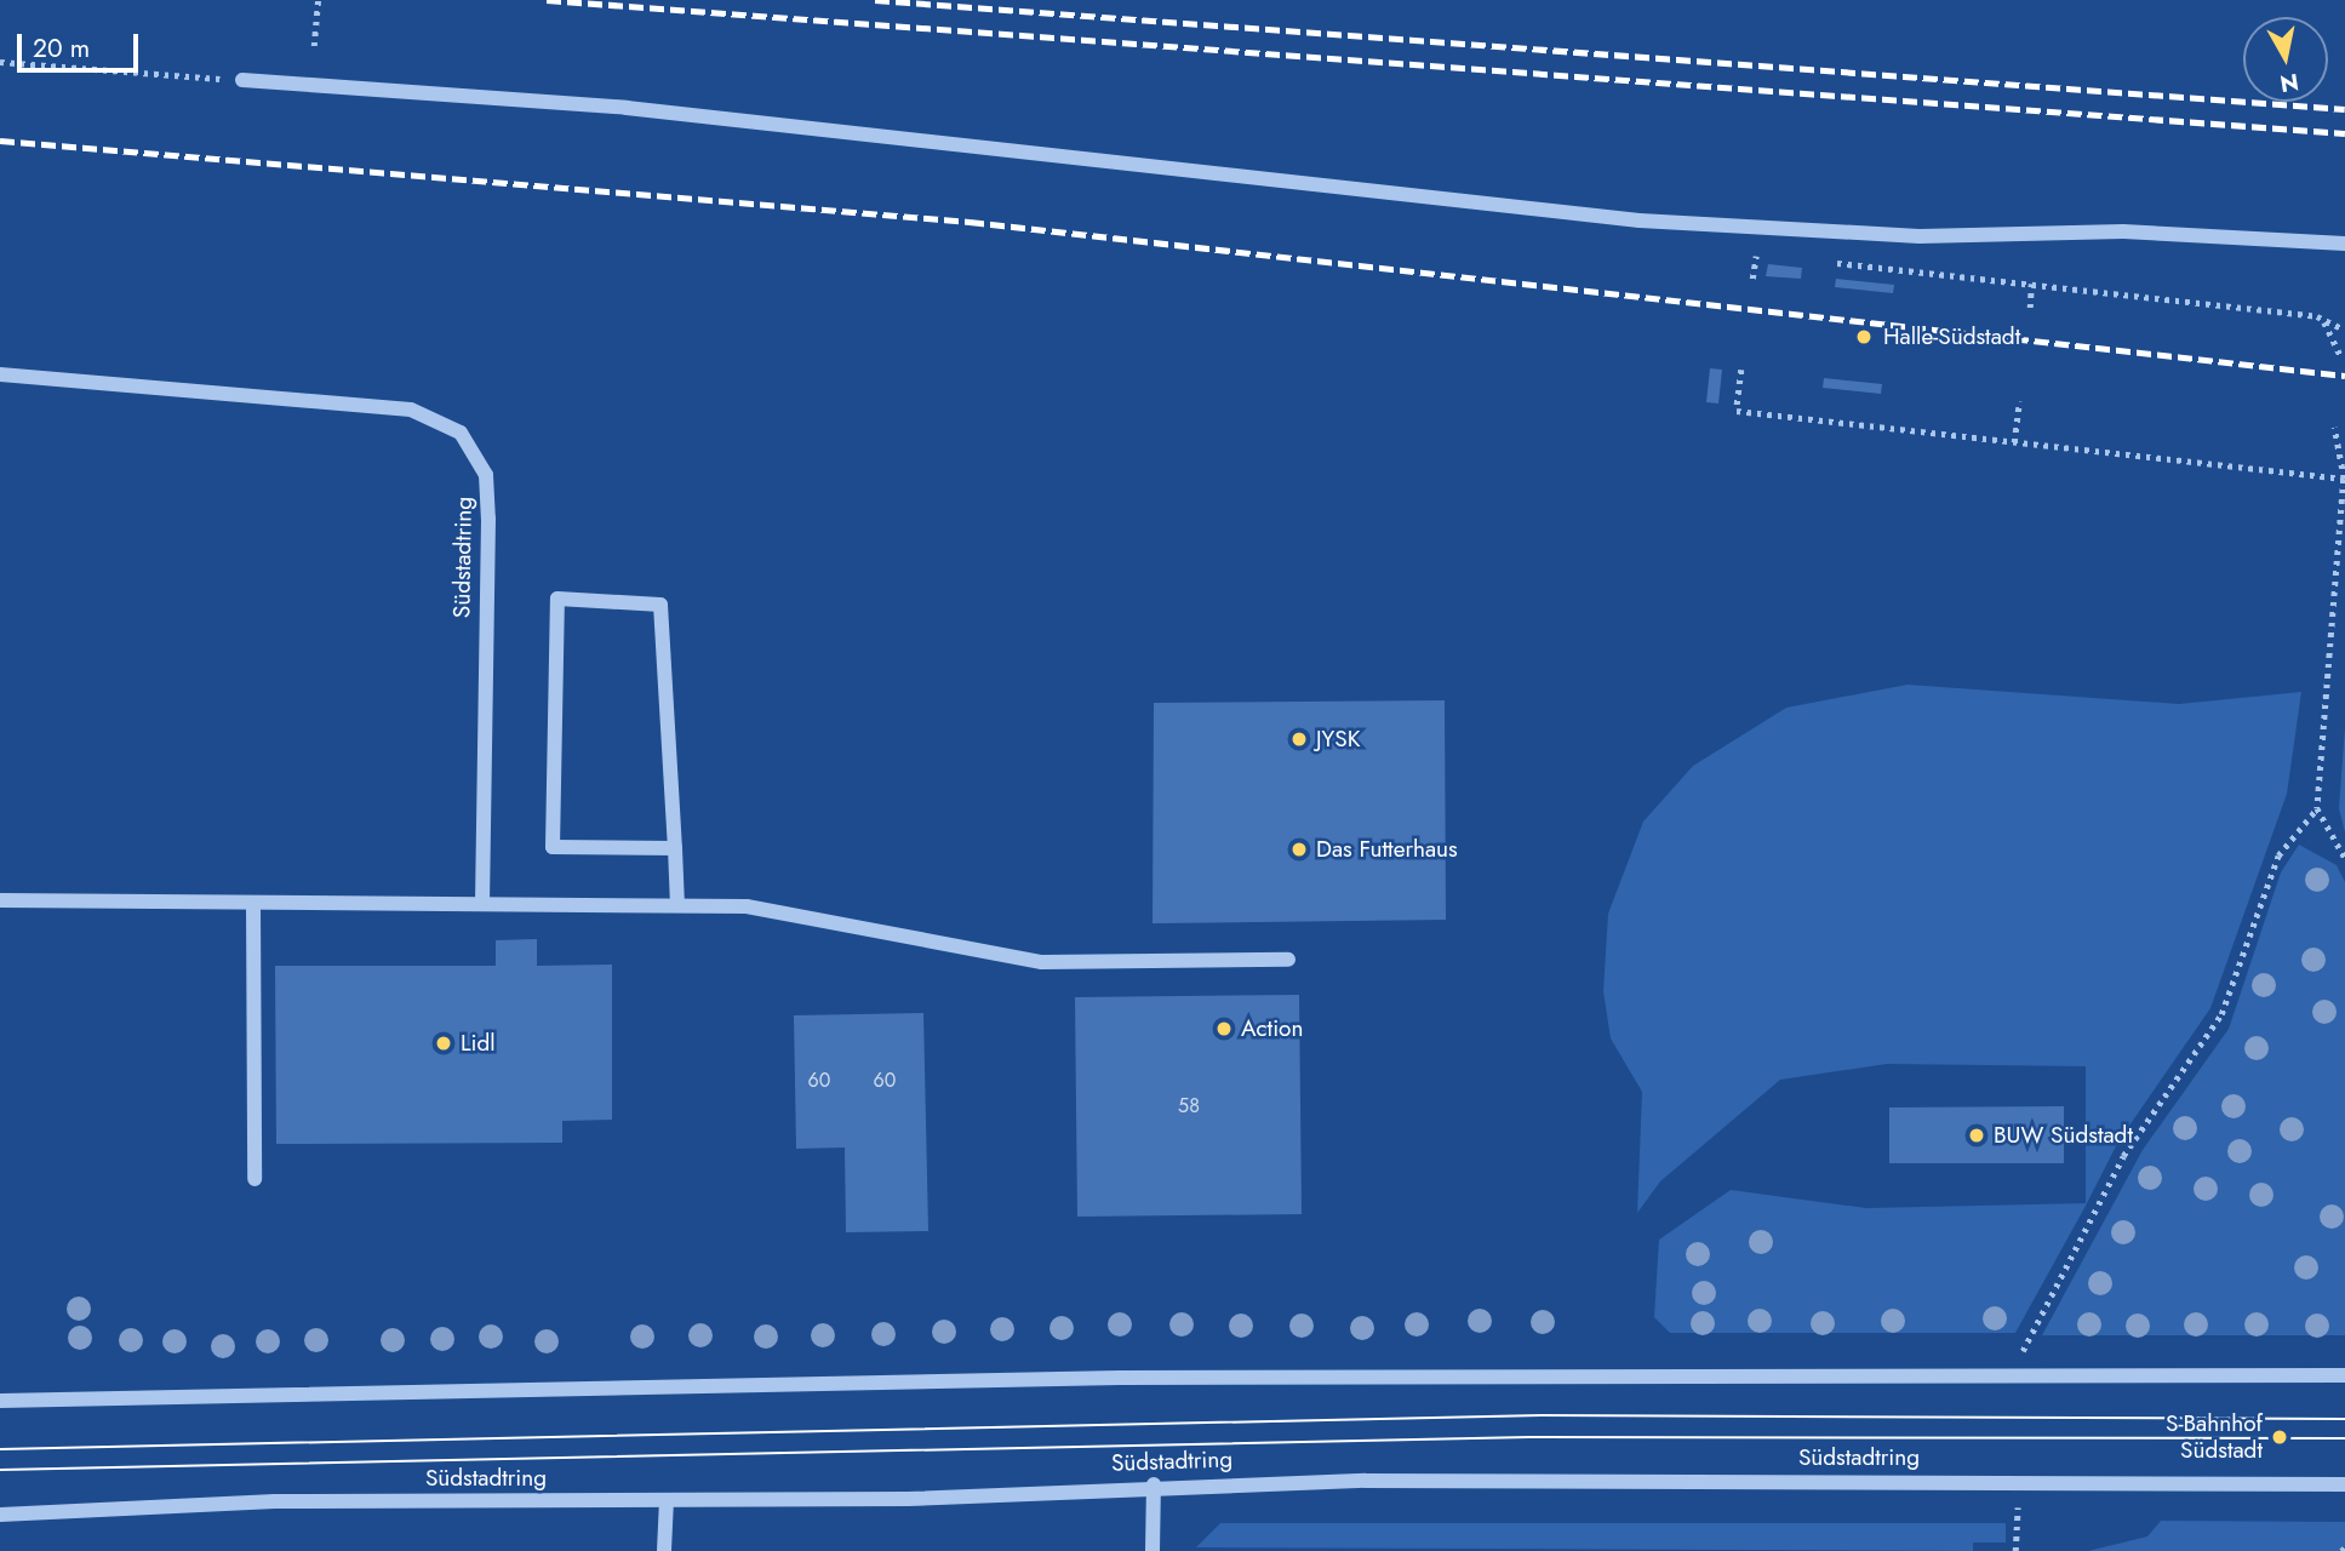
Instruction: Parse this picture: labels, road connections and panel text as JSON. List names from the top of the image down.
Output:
{
  "streets": {
    "street": ["Südstadtring"]
  },
  "places": [
    "Halle-Südstadt",
    "JYSK",
    "Das Futterhaus",
    "Action",
    "Lidl",
    "BUW Südstadt",
    "S-Bahnhof Südstadt"
  ],
  "house_numbers": ["60", "60", "58"],
  "scale_bar": "20 m",
  "north": "bottom"
}
